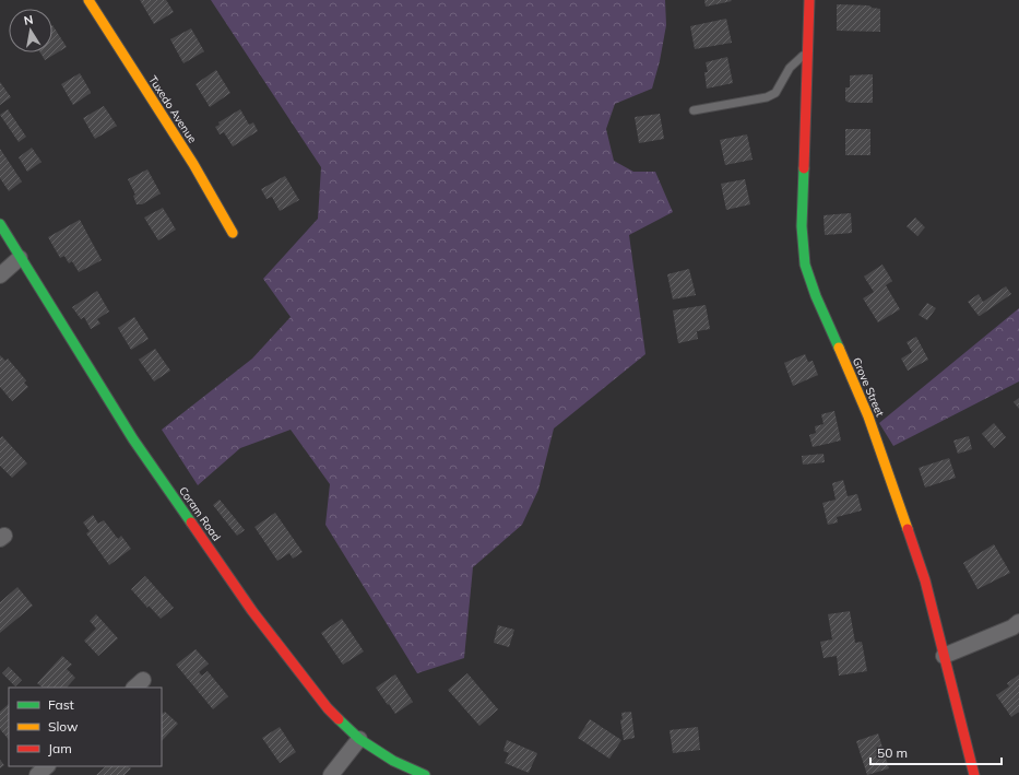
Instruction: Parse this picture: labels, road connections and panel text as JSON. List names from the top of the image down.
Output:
{
  "streets": {
    "street": ["Tuxedo Avenue", "Grove Street", "Coram Road"]
  },
  "legend": ["Fast", "Slow", "Jam"],
  "scale_bar": "50 m",
  "north": "top"
}
